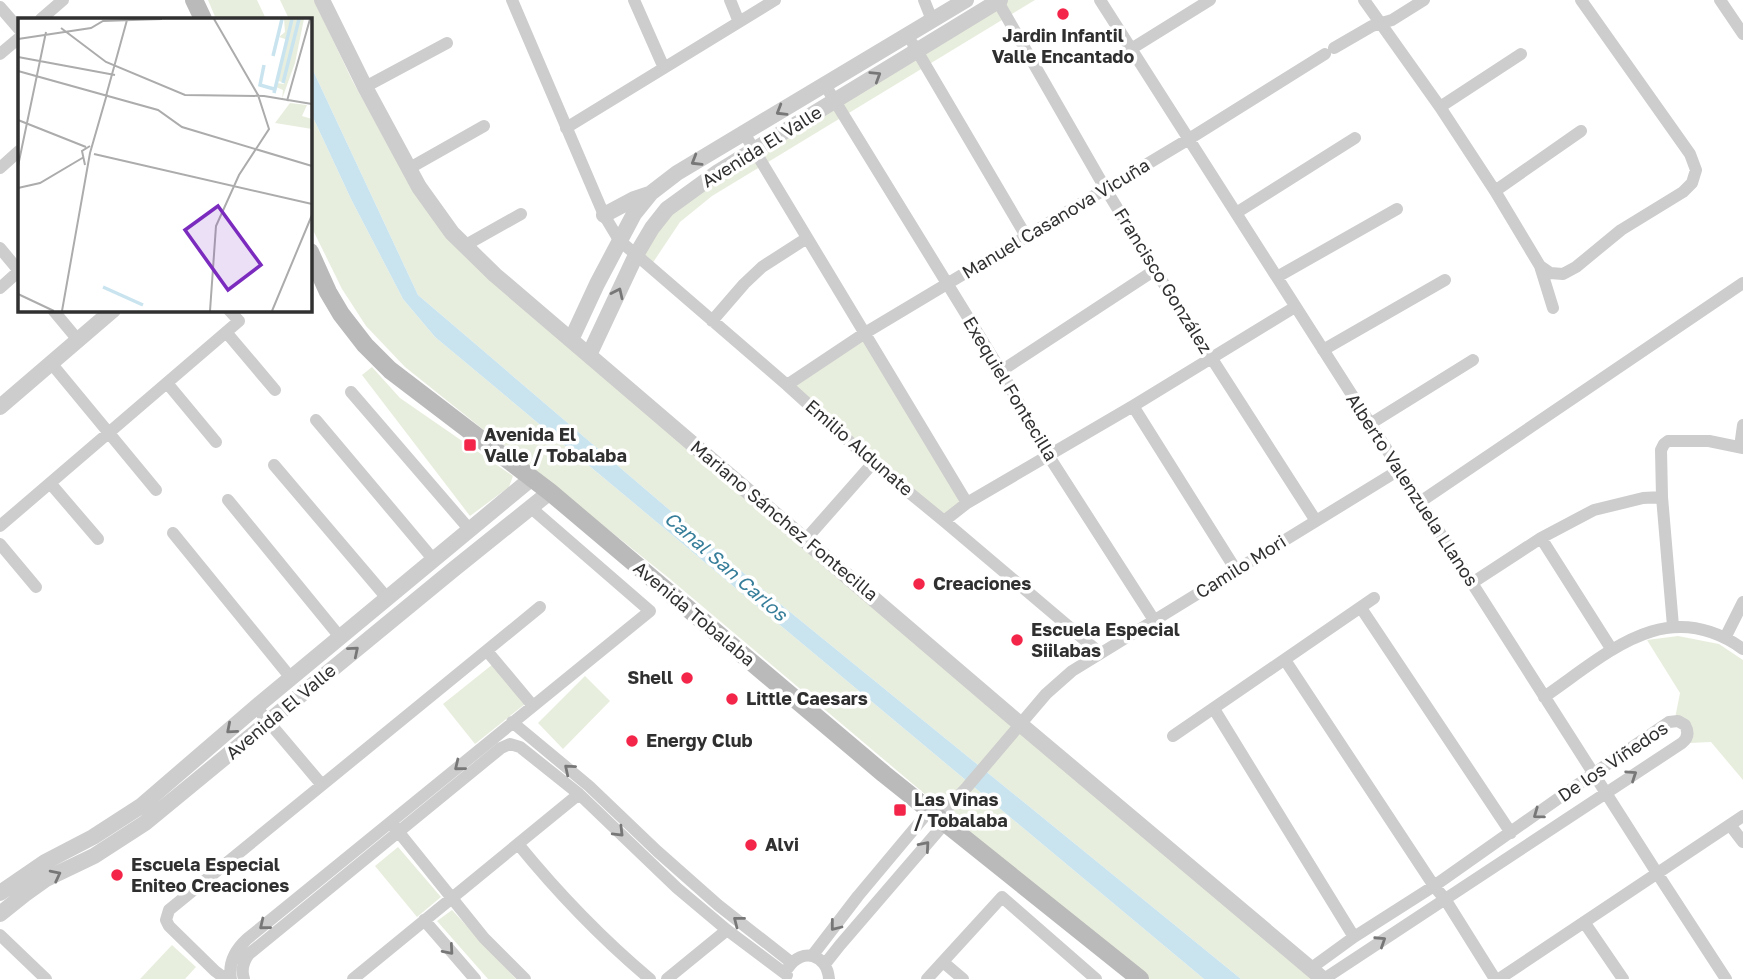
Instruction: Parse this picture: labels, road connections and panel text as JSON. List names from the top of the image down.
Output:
{
  "streets": {
    "main road": ["Avenida Tobalaba"],
    "street": [
      "Avenida El Valle",
      "Manuel Casanova Vicuña",
      "Francisco González",
      "Exequiel Fontecilla",
      "Emilio Aldunate",
      "Alberto Valenzuela Llanos",
      "Mariano Sánchez Fontecilla",
      "Camilo Mori",
      "De los Viñedos"
    ]
  },
  "crossings": [
    ["Avenida El Valle", "Francisco González"],
    ["Avenida El Valle", "Exequiel Fontecilla"],
    ["Avenida El Valle", "Emilio Aldunate"],
    ["Avenida El Valle", "Mariano Sánchez Fontecilla"],
    ["Avenida El Valle", "Avenida Tobalaba"],
    ["Manuel Casanova Vicuña", "Francisco González"],
    ["Manuel Casanova Vicuña", "Exequiel Fontecilla"],
    ["Manuel Casanova Vicuña", "Emilio Aldunate"],
    ["Manuel Casanova Vicuña", "Alberto Valenzuela Llanos"],
    ["Francisco González", "Camilo Mori"],
    ["Exequiel Fontecilla", "Camilo Mori"],
    ["Emilio Aldunate", "Camilo Mori"],
    ["Alberto Valenzuela Llanos", "Camilo Mori"],
    ["Alberto Valenzuela Llanos", "De los Viñedos"],
    ["Mariano Sánchez Fontecilla", "Camilo Mori"],
    ["Mariano Sánchez Fontecilla", "De los Viñedos"],
    ["Camilo Mori", "Avenida Tobalaba"]
  ],
  "water": ["Canal San Carlos"],
  "places": {
    "other": [
      "Jardin Infantil Valle Encantado",
      "Creaciones",
      "Escuela Especial Siilabas",
      "Shell",
      "Little Caesars",
      "Energy Club",
      "Alvi",
      "Escuela Especial Eniteo Creaciones"
    ],
    "transit": ["Avenida El Valle / Tobalaba", "Las Vinas / Tobalaba"]
  }
}
